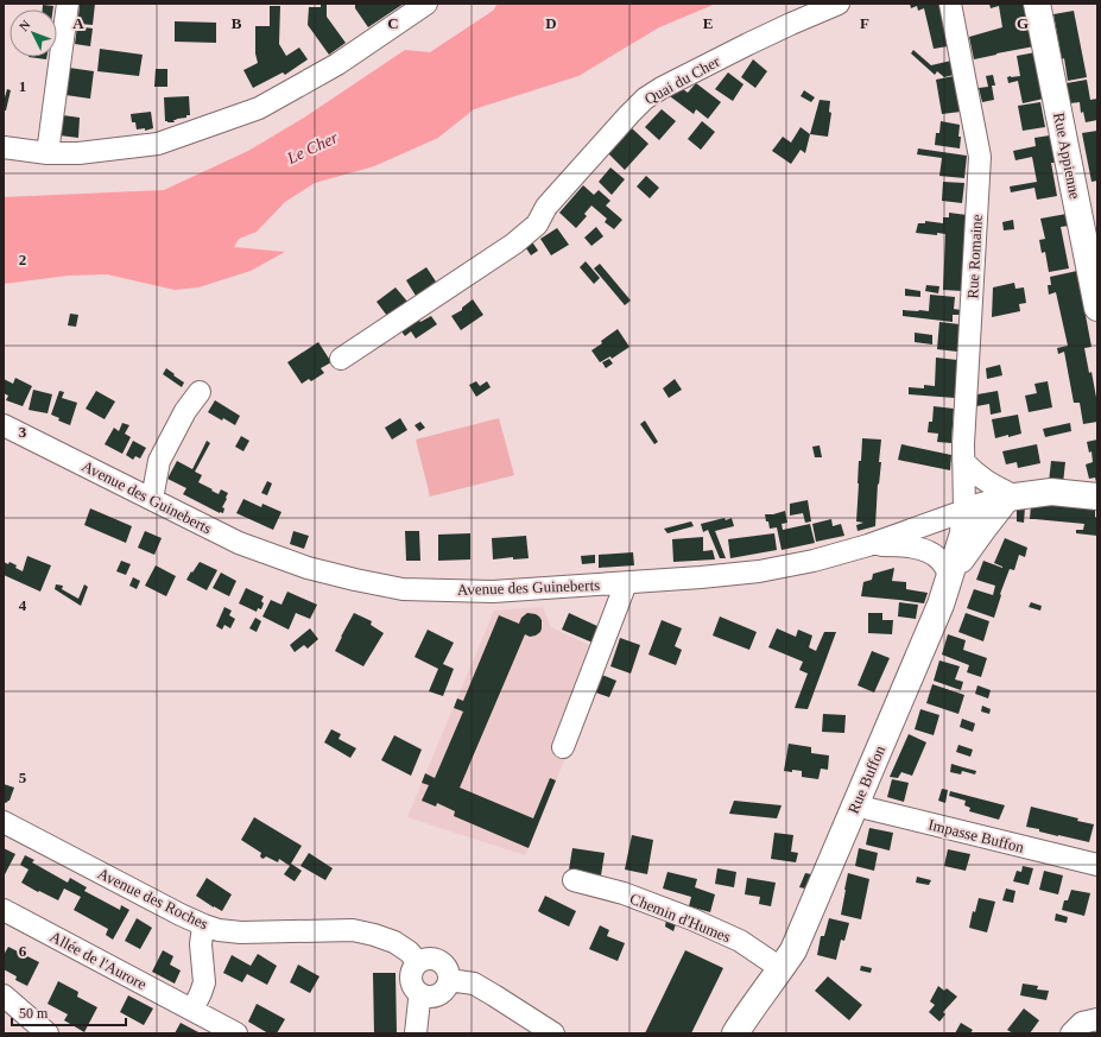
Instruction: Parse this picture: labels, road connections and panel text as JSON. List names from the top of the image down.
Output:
{
  "streets": {
    "main road": ["Rue Appienne", "Rue Buffon"],
    "street": [
      "Quai du Cher",
      "Rue Romaine",
      "Avenue des Guineberts",
      "Impasse Buffon",
      "Avenue des Roches",
      "Chemin d'Humes",
      "Allée de l'Aurore"
    ]
  },
  "crossings": [
    ["Rue Romaine", "Avenue des Guineberts"],
    ["Rue Romaine", "Rue Buffon"],
    ["Avenue des Guineberts", "Rue Buffon"],
    ["Rue Buffon", "Impasse Buffon"],
    ["Rue Buffon", "Chemin d'Humes"]
  ],
  "water": ["Le Cher"],
  "scale_bar": "50 m",
  "north": "top left",
  "grid": {
    "columns": [
      "A",
      "B",
      "C",
      "D",
      "E",
      "F",
      "G"
    ],
    "rows": [
      "1",
      "2",
      "3",
      "4",
      "5",
      "6"
    ]
  }
}
